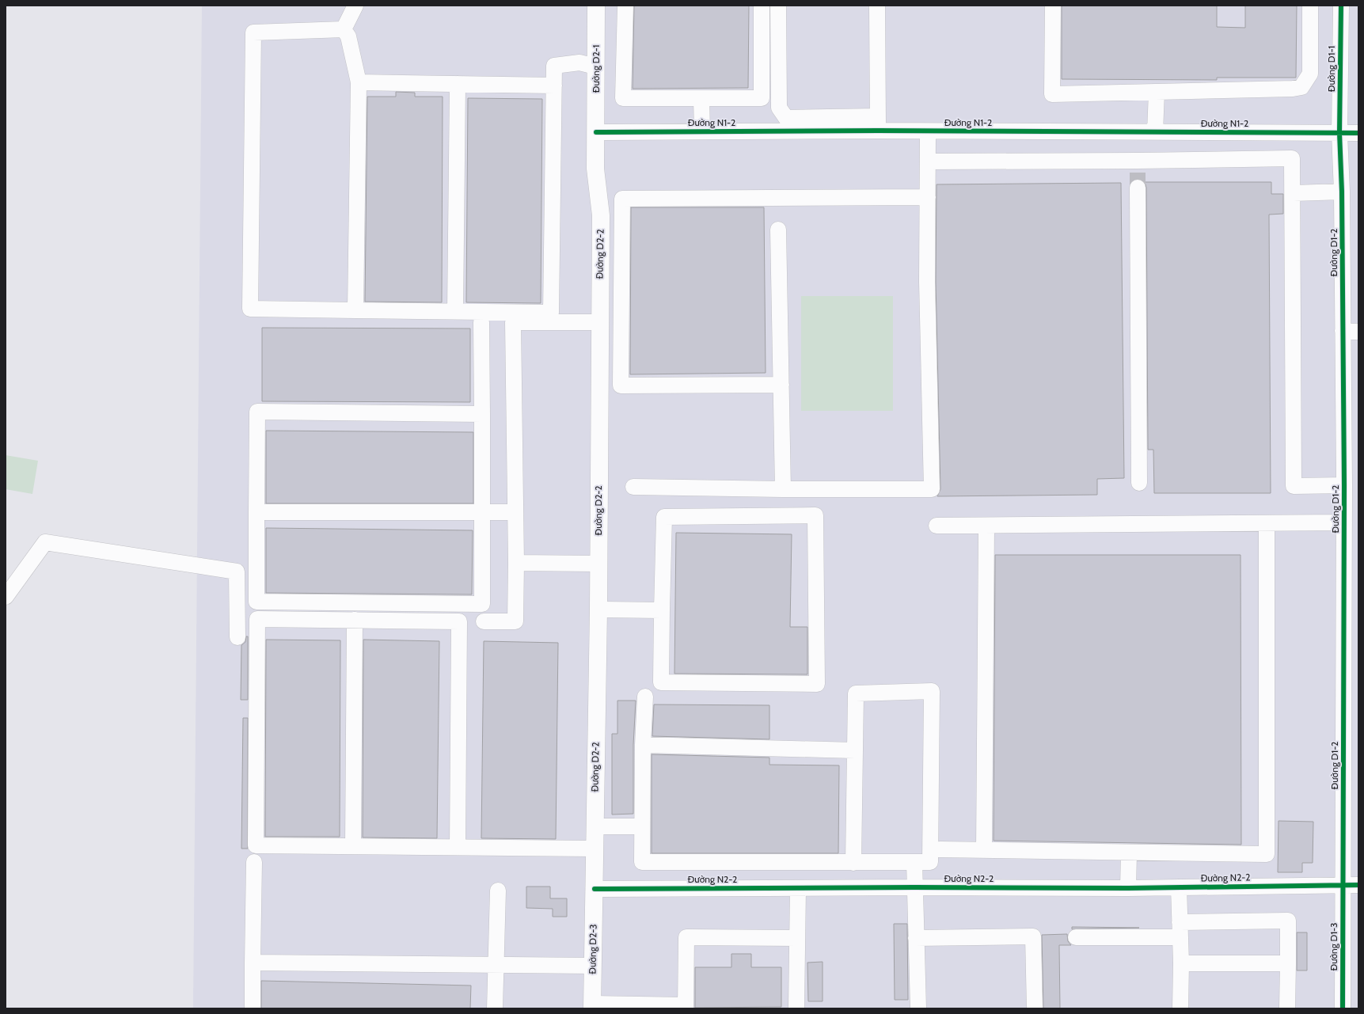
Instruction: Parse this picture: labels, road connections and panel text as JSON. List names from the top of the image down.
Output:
{
  "streets": {
    "main road": ["Đường D2-1", "Đường D2-2", "Đường D2-3"],
    "street": [
      "Đường D1-1",
      "Đường N1-2",
      "Đường D1-2",
      "Đường N2-2",
      "Đường D1-3"
    ]
  },
  "crossings": [
    ["Đường D2-1", "Đường N1-2"],
    ["Đường D2-1", "Đường D2-2"],
    ["Đường D1-1", "Đường N1-2"],
    ["Đường D1-1", "Đường D1-2"],
    ["Đường N1-2", "Đường D1-2"],
    ["Đường N1-2", "Đường D2-2"],
    ["Đường D1-2", "Đường N2-2"],
    ["Đường D1-2", "Đường D1-3"],
    ["Đường D2-2", "Đường N2-2"],
    ["Đường D2-2", "Đường D2-3"],
    ["Đường N2-2", "Đường D1-3"],
    ["Đường N2-2", "Đường D2-3"]
  ]
}
